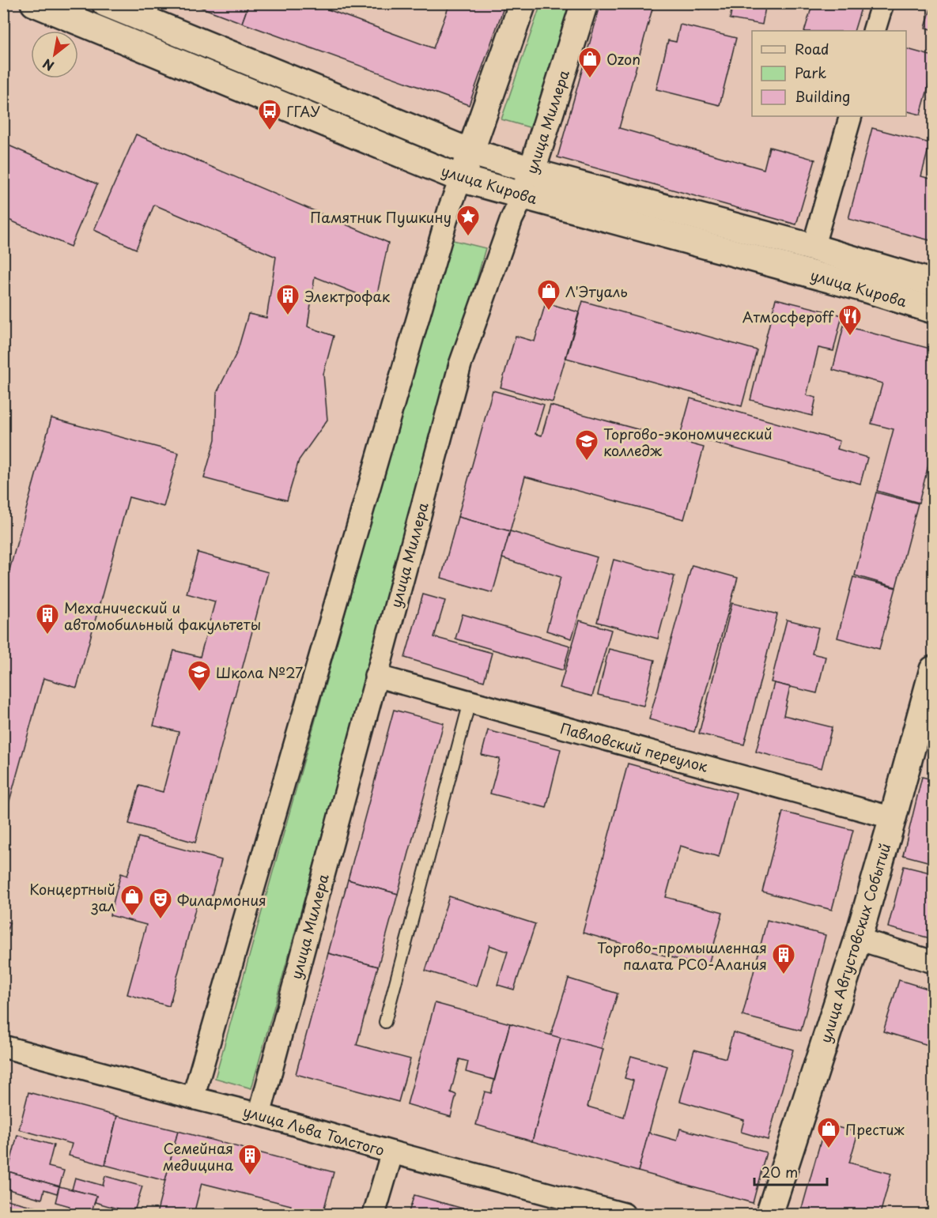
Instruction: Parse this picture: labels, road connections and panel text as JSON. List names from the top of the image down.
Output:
{
  "streets": {
    "main road": ["улица Миллера", "улица Кирова", "улица Августовских Событий"],
    "street": ["Павловский переулок", "улица Льва Толстого"]
  },
  "crossings": [
    ["улица Миллера", "улица Кирова"],
    ["улица Миллера", "Павловский переулок"],
    ["улица Миллера", "улица Льва Толстого"],
    ["Павловский переулок", "улица Августовских Событий"]
  ],
  "places": {
    "shop": [
      "Ozon",
      "Л'Этуаль",
      "Концертный зал",
      "Престиж"
    ],
    "bus stop": ["ГГАУ"],
    "place": ["Памятник Пушкину"],
    "building": [
      "Электрофак",
      "Механический и автомобильный факультеты",
      "Торгово-промышленная палата РСО-Алания",
      "Семейная медицина"
    ],
    "restaurant": ["Атмосферoff"],
    "school or university": ["Торгово-экономический колледж", "Школа №27"],
    "theatre": ["Филармония"]
  },
  "legend": ["Road", "Park", "Building"],
  "scale_bar": "20 m",
  "north": "bottom left"
}
